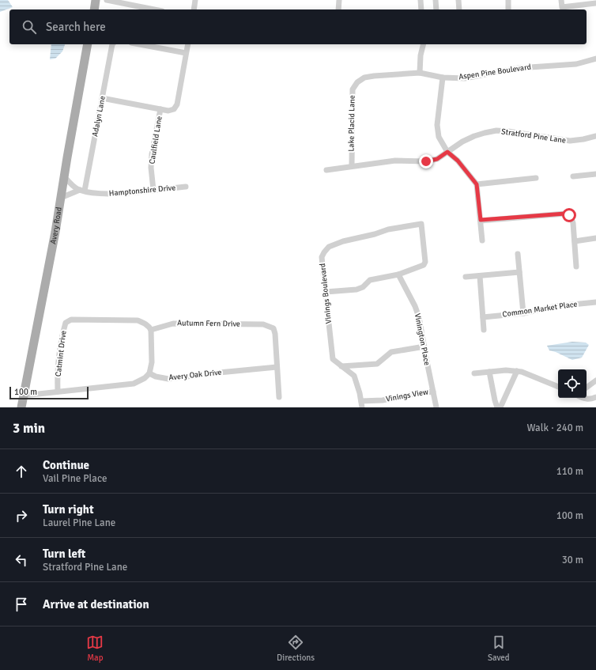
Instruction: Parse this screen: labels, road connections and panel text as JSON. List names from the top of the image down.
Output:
{
  "streets": {
    "main road": ["Avery Road"],
    "street": [
      "Aspen Pine Boulevard",
      "Adalyn Lane",
      "Lake Placid Lane",
      "Stratford Pine Lane",
      "Caulfield Lane",
      "Hamptonshire Drive",
      "Vinings Boulevard",
      "Common Market Place",
      "Autumn Fern Drive",
      "Vinington Place",
      "Catmint Drive",
      "Avery Oak Drive",
      "Vinings View"
    ]
  },
  "crossings": [
    ["Aspen Pine Boulevard", "Lake Placid Lane"],
    ["Adalyn Lane", "Hamptonshire Drive"],
    ["Lake Placid Lane", "Stratford Pine Lane"],
    ["Caulfield Lane", "Hamptonshire Drive"],
    ["Hamptonshire Drive", "Avery Road"],
    ["Vinings Boulevard", "Vinington Place"],
    ["Vinings Boulevard", "Vinings View"],
    ["Autumn Fern Drive", "Catmint Drive"],
    ["Autumn Fern Drive", "Avery Oak Drive"],
    ["Vinington Place", "Vinings View"]
  ],
  "scale_bar": "100 m",
  "page": {
    "search": "Search here",
    "scale": "100 m",
    "heading": ["3 min", "Walk · 240 m"],
    "list": [
      ["Continue", "Vail Pine Place", "110 m"],
      ["Turn right", "Laurel Pine Lane", "100 m"],
      ["Turn left", "Stratford Pine Lane", "30 m"],
      "Arrive at destination"
    ],
    "nav": ["Map", "Directions", "Saved"]
  }
}
